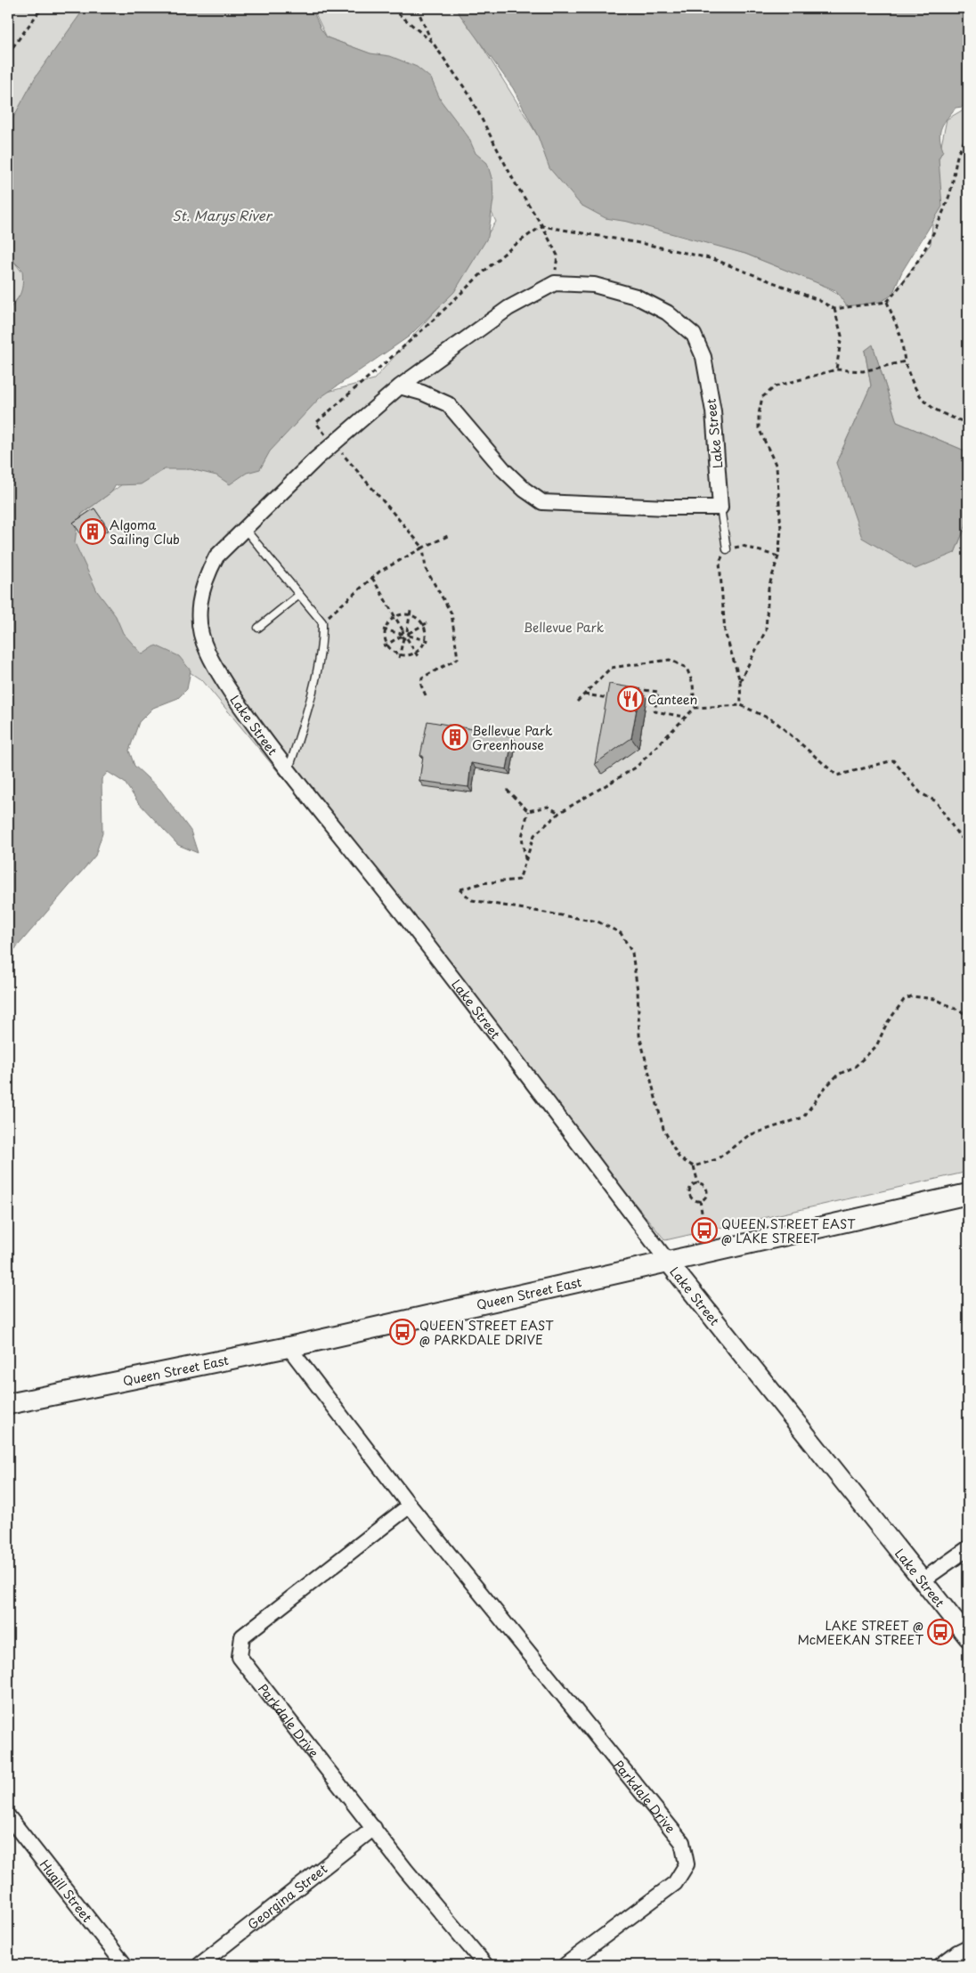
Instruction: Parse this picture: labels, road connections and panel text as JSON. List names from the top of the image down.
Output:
{
  "streets": {
    "main road": ["Queen Street East"],
    "street": [
      "Lake Street",
      "Parkdale Drive",
      "Hugill Street",
      "Georgina Street"
    ]
  },
  "crossings": [
    ["Lake Street", "Queen Street East"],
    ["Queen Street East", "Parkdale Drive"],
    ["Parkdale Drive", "Georgina Street"]
  ],
  "water": ["St. Marys River"],
  "parks": ["Bellevue Park"],
  "places": {
    "building": ["Algoma Sailing Club", "Bellevue Park Greenhouse"],
    "restaurant": ["Canteen"],
    "bus stop": ["QUEEN STREET EAST @ LAKE STREET", "QUEEN STREET EAST @ PARKDALE DRIVE", "LAKE STREET @ McMEEKAN STREET"]
  }
}
